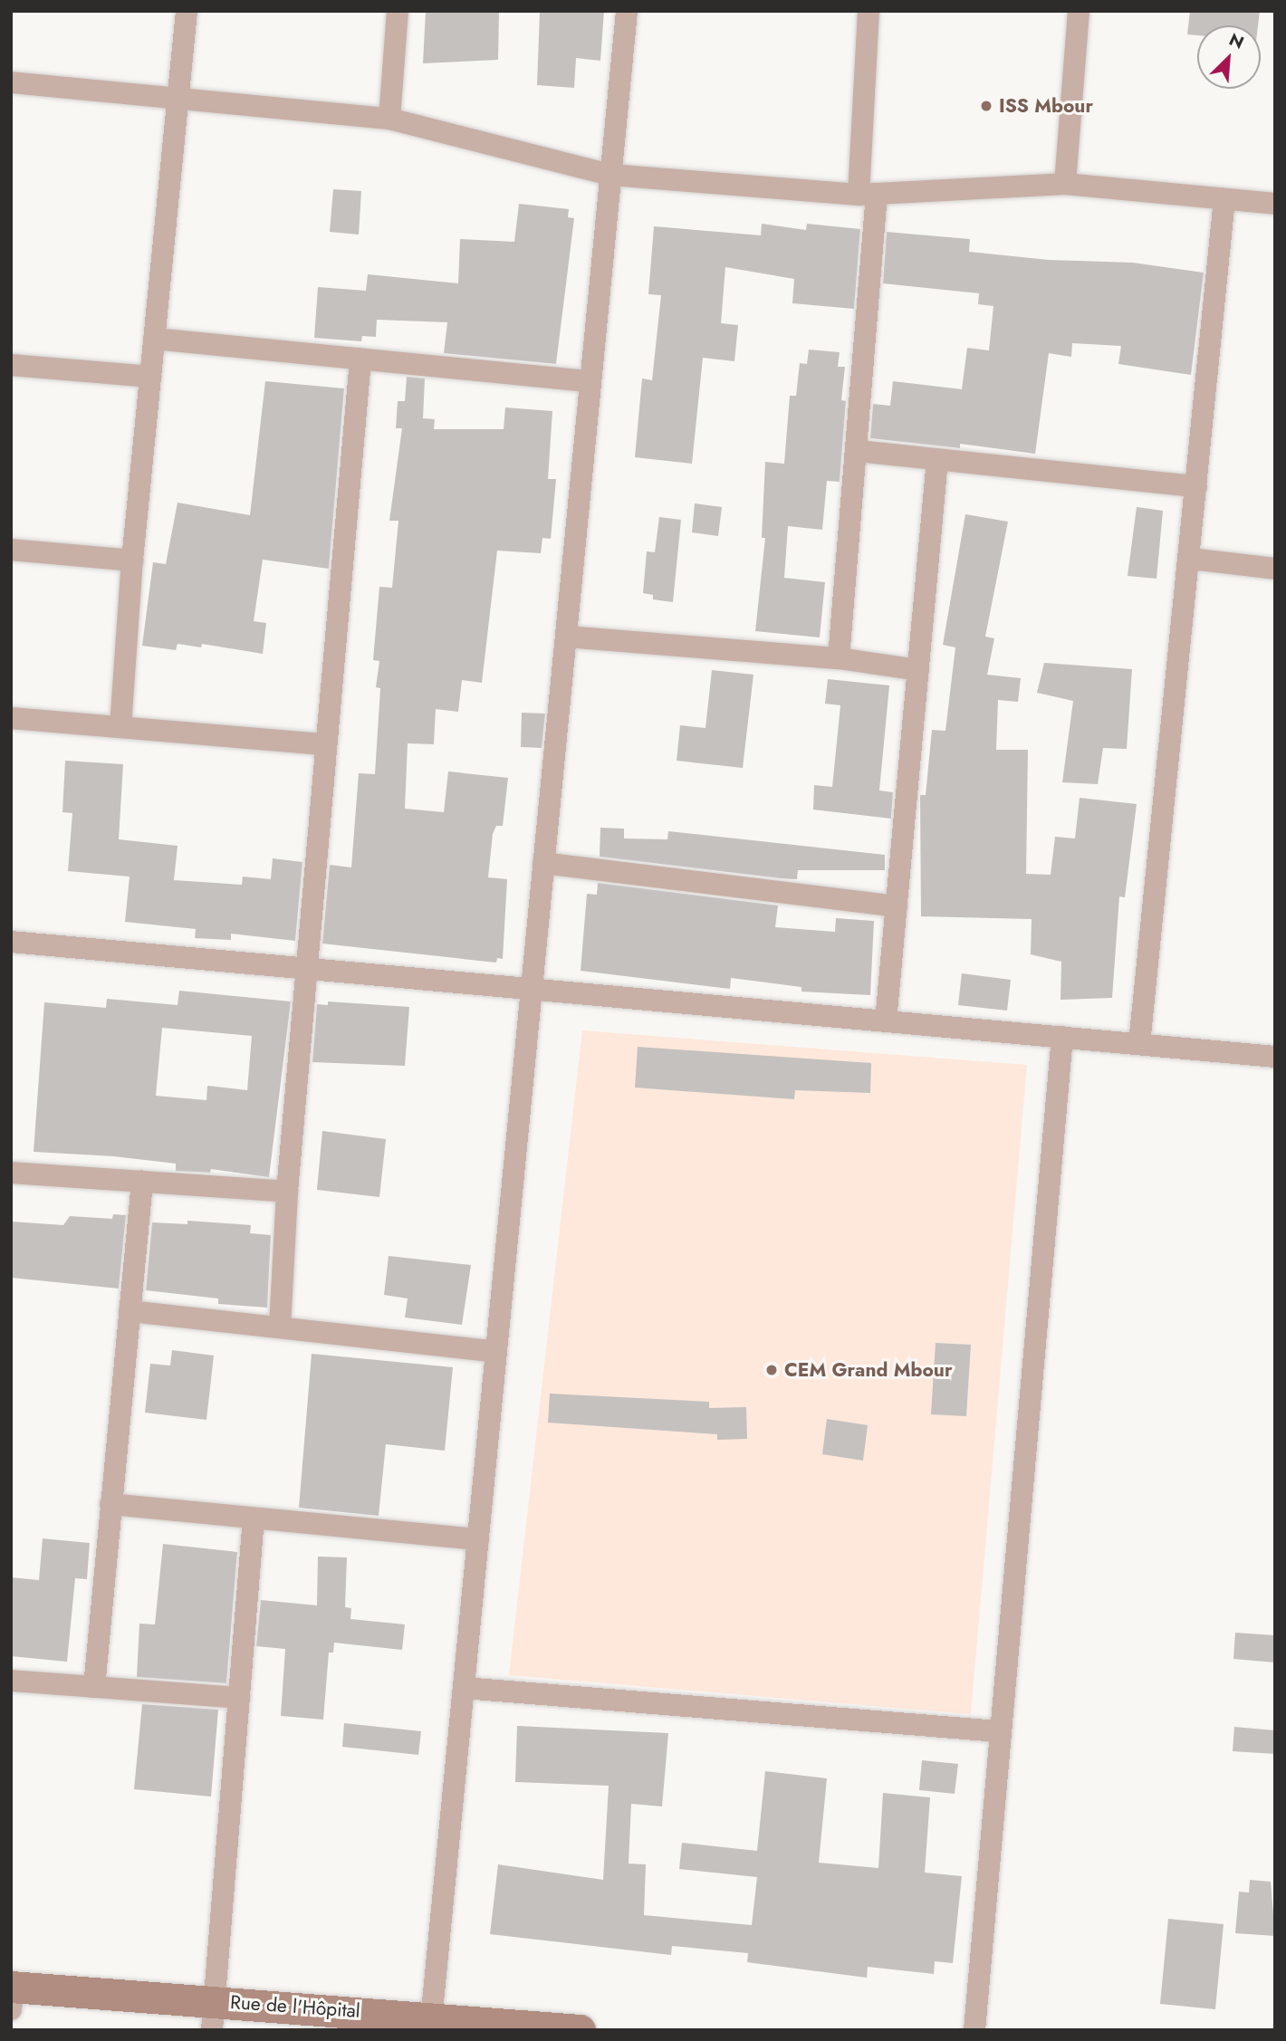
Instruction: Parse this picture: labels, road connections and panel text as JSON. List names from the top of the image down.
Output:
{
  "streets": {
    "main road": ["Rue de l'Hôpital"]
  },
  "places": ["ISS Mbour", "CEM Grand Mbour"],
  "north": "top right"
}
